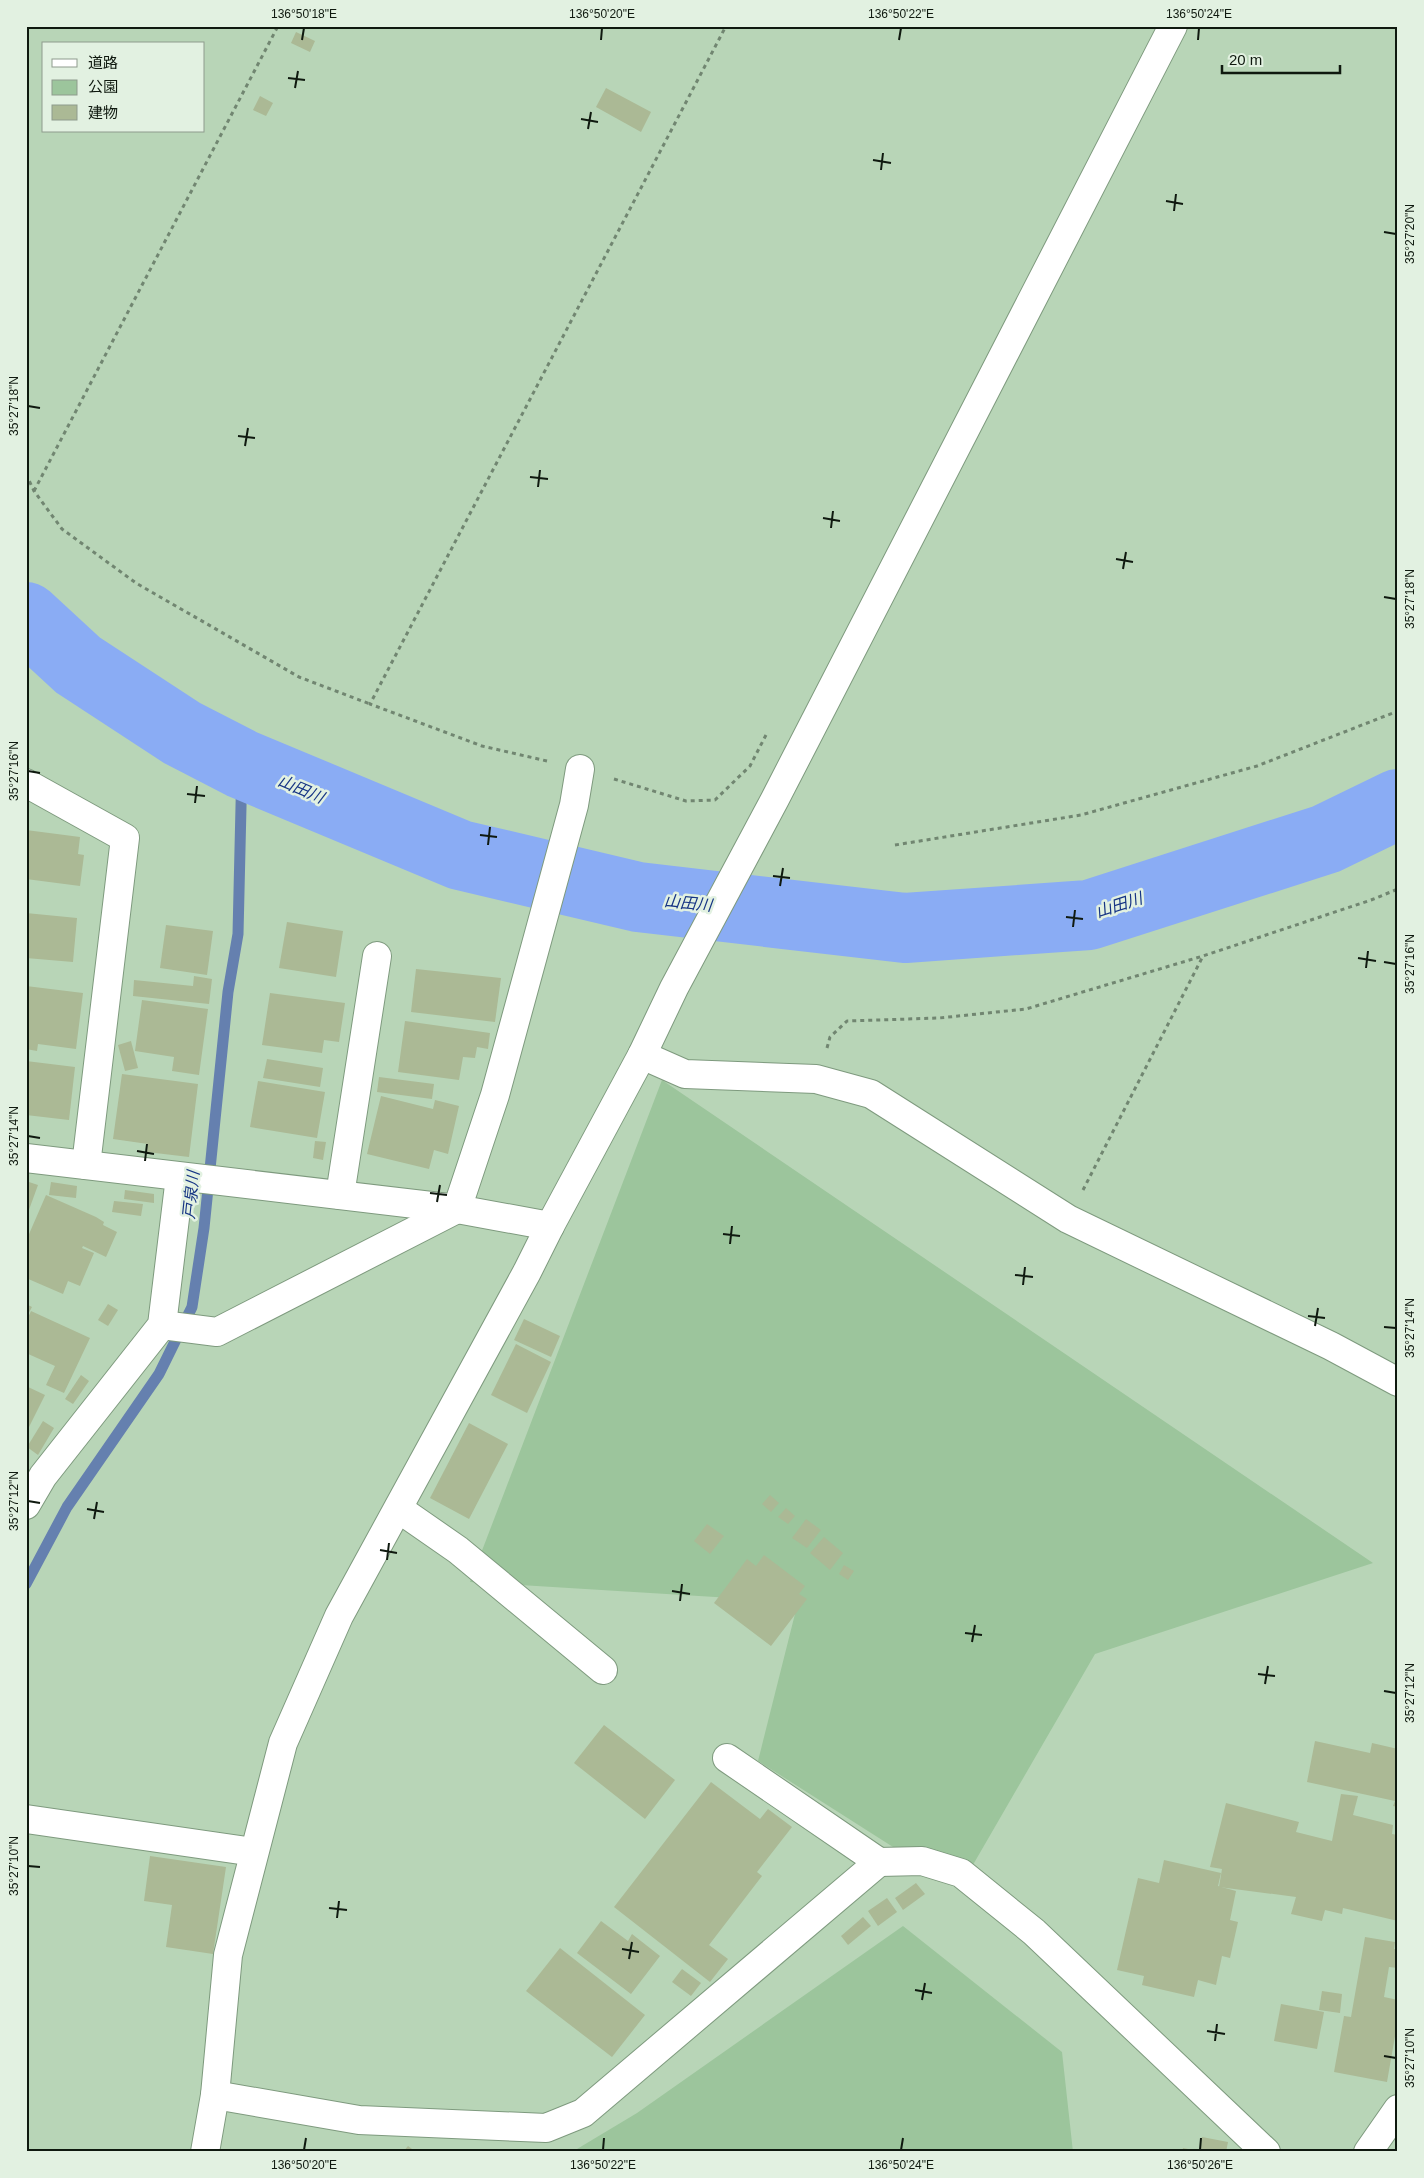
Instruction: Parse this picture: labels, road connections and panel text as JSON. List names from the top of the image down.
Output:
{
  "water": ["山田川", "戸泉川"],
  "legend": ["道路", "公園", "建物"],
  "scale_bar": "20 m",
  "coordinates": [
    "136°50'18\"E",
    "136°50'20\"E",
    "136°50'22\"E",
    "136°50'24\"E",
    "35°27'20\"N",
    "35°27'18\"N",
    "35°27'16\"N",
    "35°27'14\"N",
    "35°27'12\"N",
    "35°27'10\"N",
    "136°50'26\"E"
  ]
}
